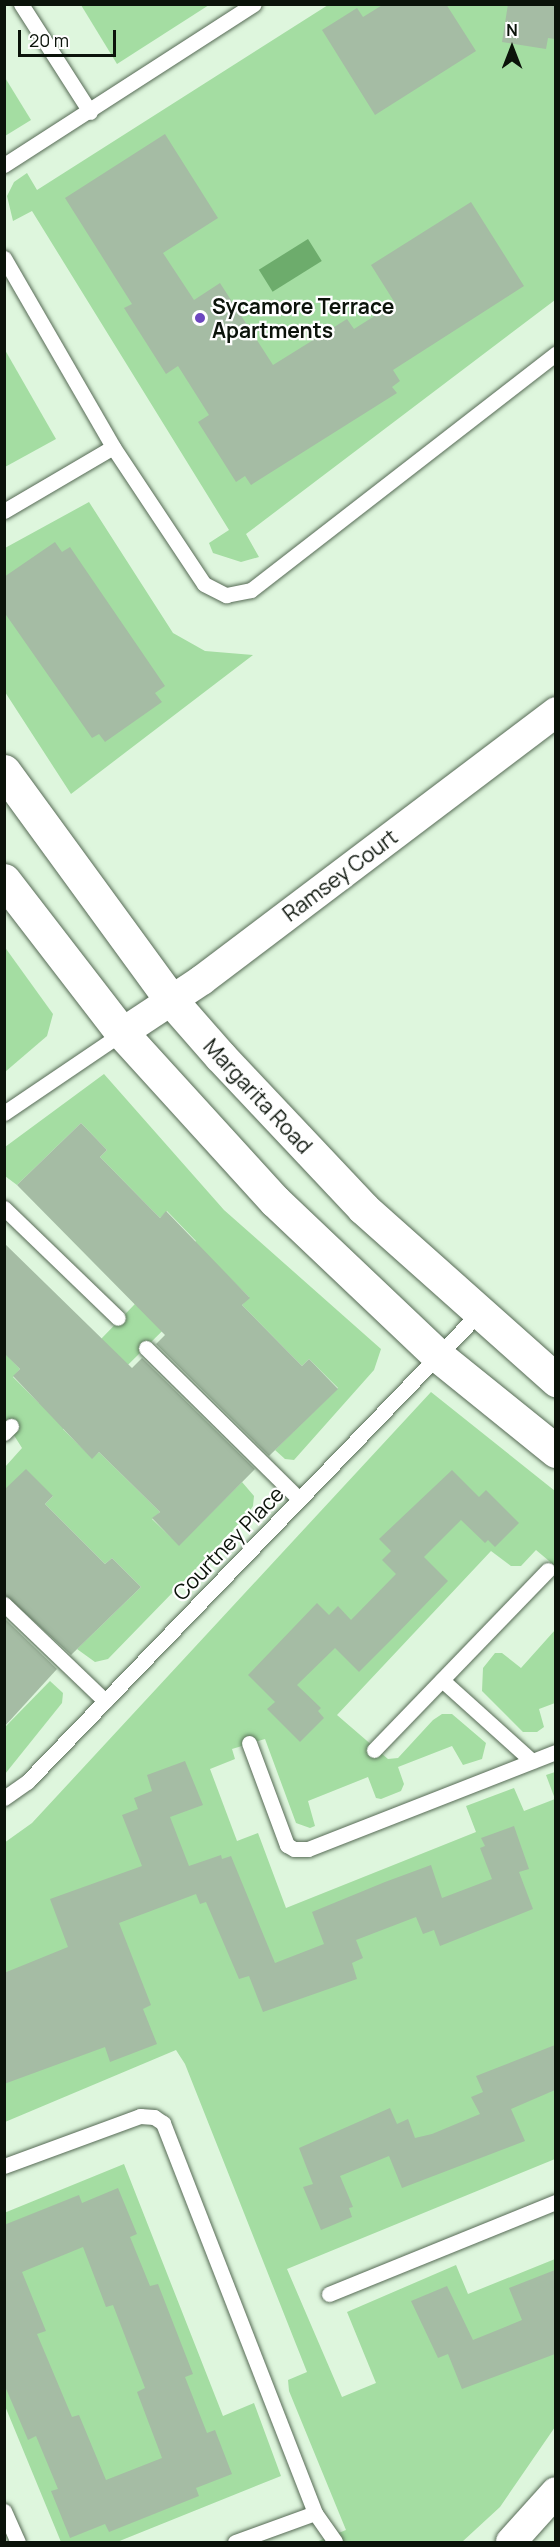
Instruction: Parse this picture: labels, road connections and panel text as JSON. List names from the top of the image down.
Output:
{
  "streets": {
    "main road": ["Margarita Road"],
    "street": ["Ramsey Court"],
    "lane": ["Courtney Place"]
  },
  "crossings": [
    ["Ramsey Court", "Margarita Road"],
    ["Margarita Road", "Courtney Place"]
  ],
  "places": ["Sycamore Terrace Apartments"],
  "scale_bar": "20 m",
  "north": "top"
}
